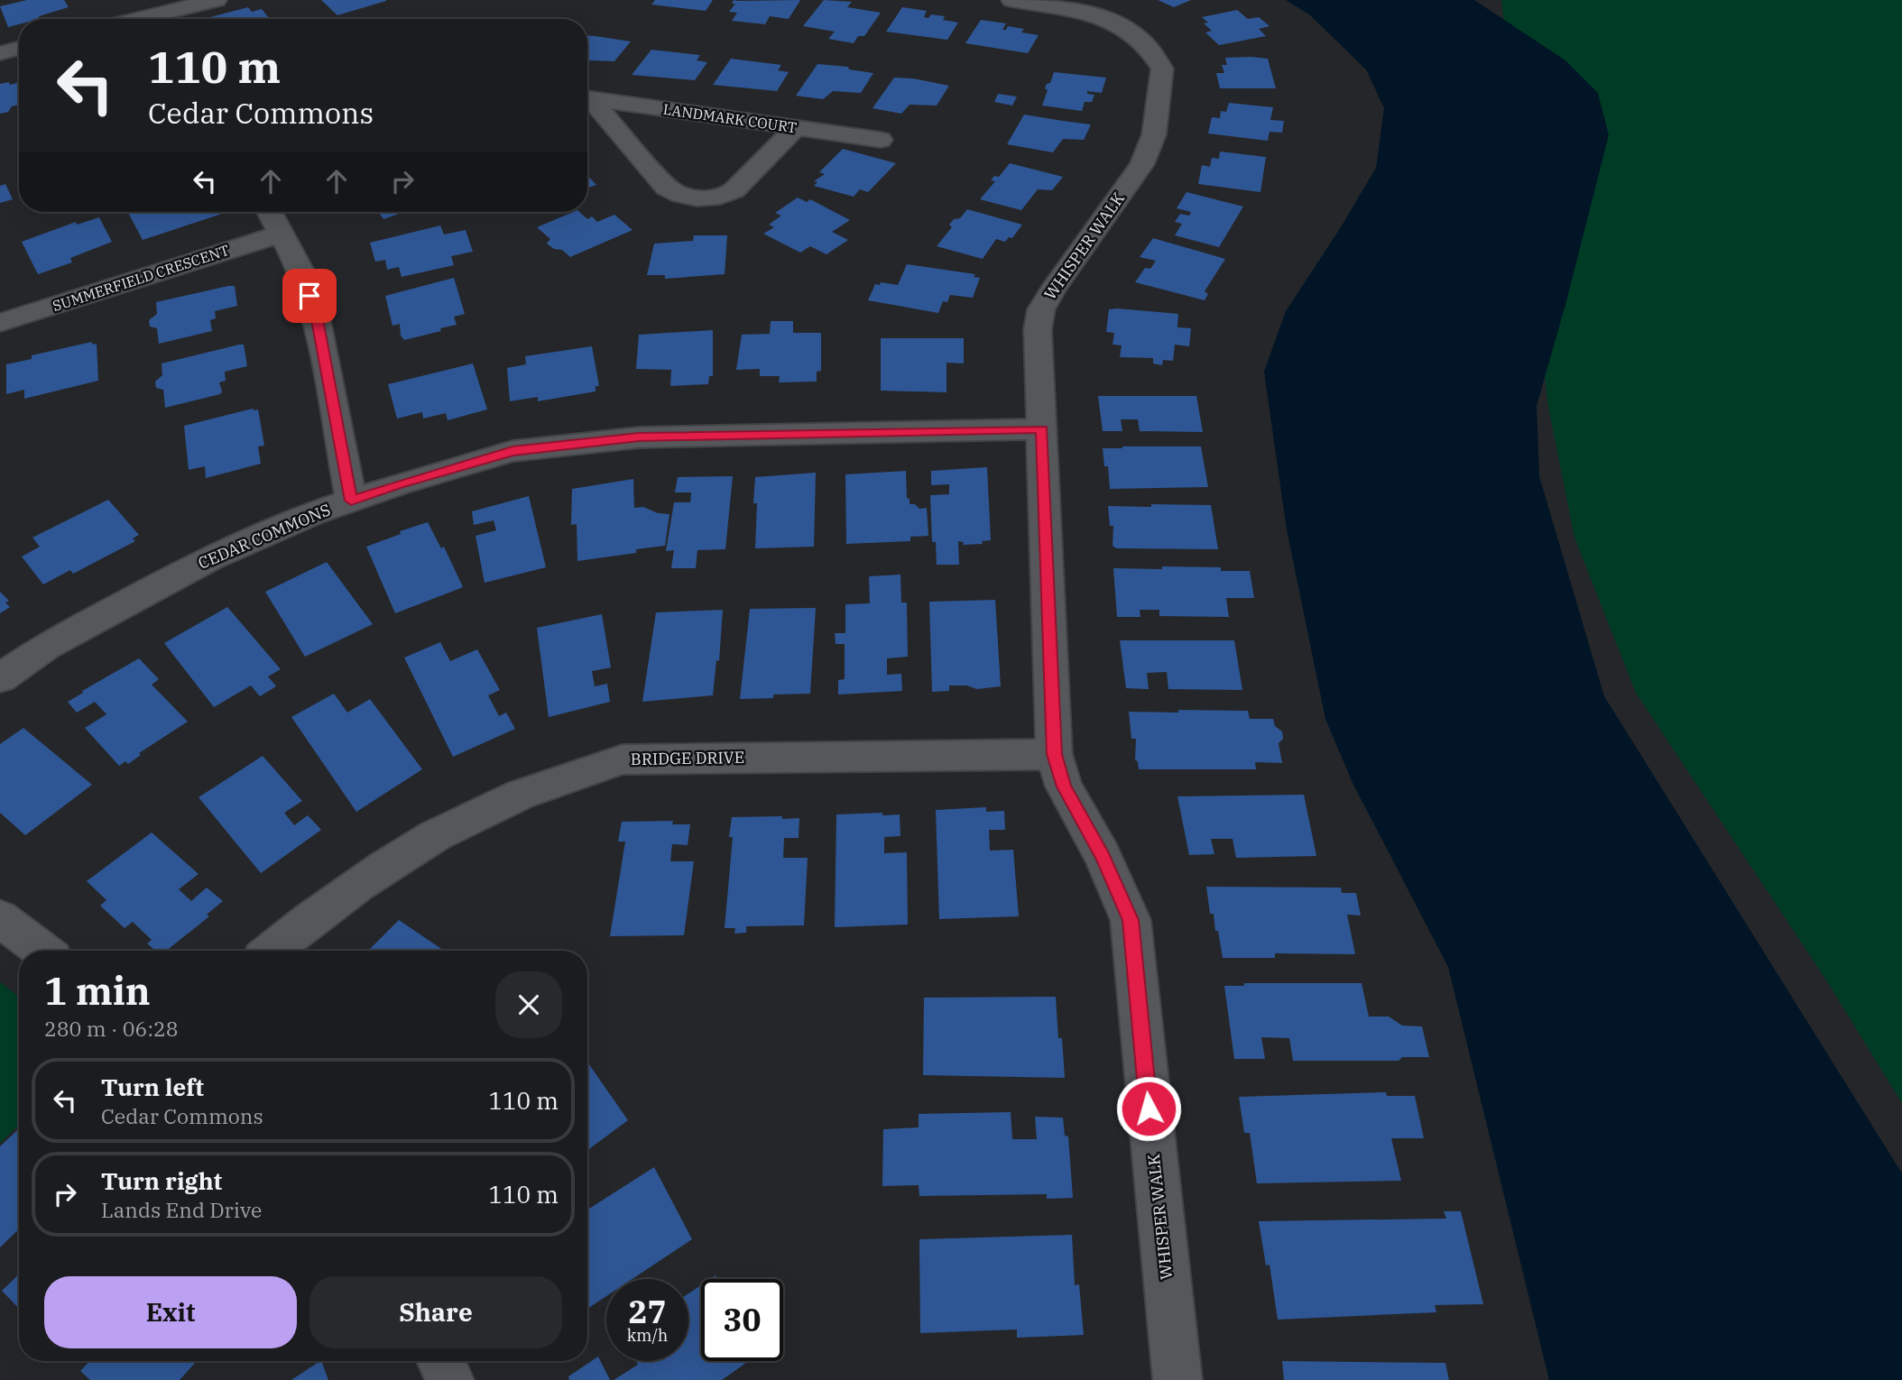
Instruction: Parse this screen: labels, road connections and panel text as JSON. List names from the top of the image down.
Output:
{
  "streets": {
    "street": [
      "LANDMARK COURT",
      "WHISPER WALK",
      "SUMMERFIELD CRESCENT",
      "CEDAR COMMONS",
      "BRIDGE DRIVE"
    ]
  },
  "crossings": [
    ["WHISPER WALK", "CEDAR COMMONS"],
    ["WHISPER WALK", "BRIDGE DRIVE"]
  ],
  "page": {
    "turn": ["110 m", "Cedar Commons"],
    "heading": ["1 min", "280 m · 06:28"],
    "list": [
      {
        "name": "Turn left",
        "note": "Cedar Commons",
        "value": "110 m"
      },
      {
        "name": "Turn right",
        "note": "Lands End Drive",
        "value": "110 m"
      }
    ],
    "buttons": ["Exit", "Share"],
    "speed": "27 km/h",
    "limit": "30"
  }
}
